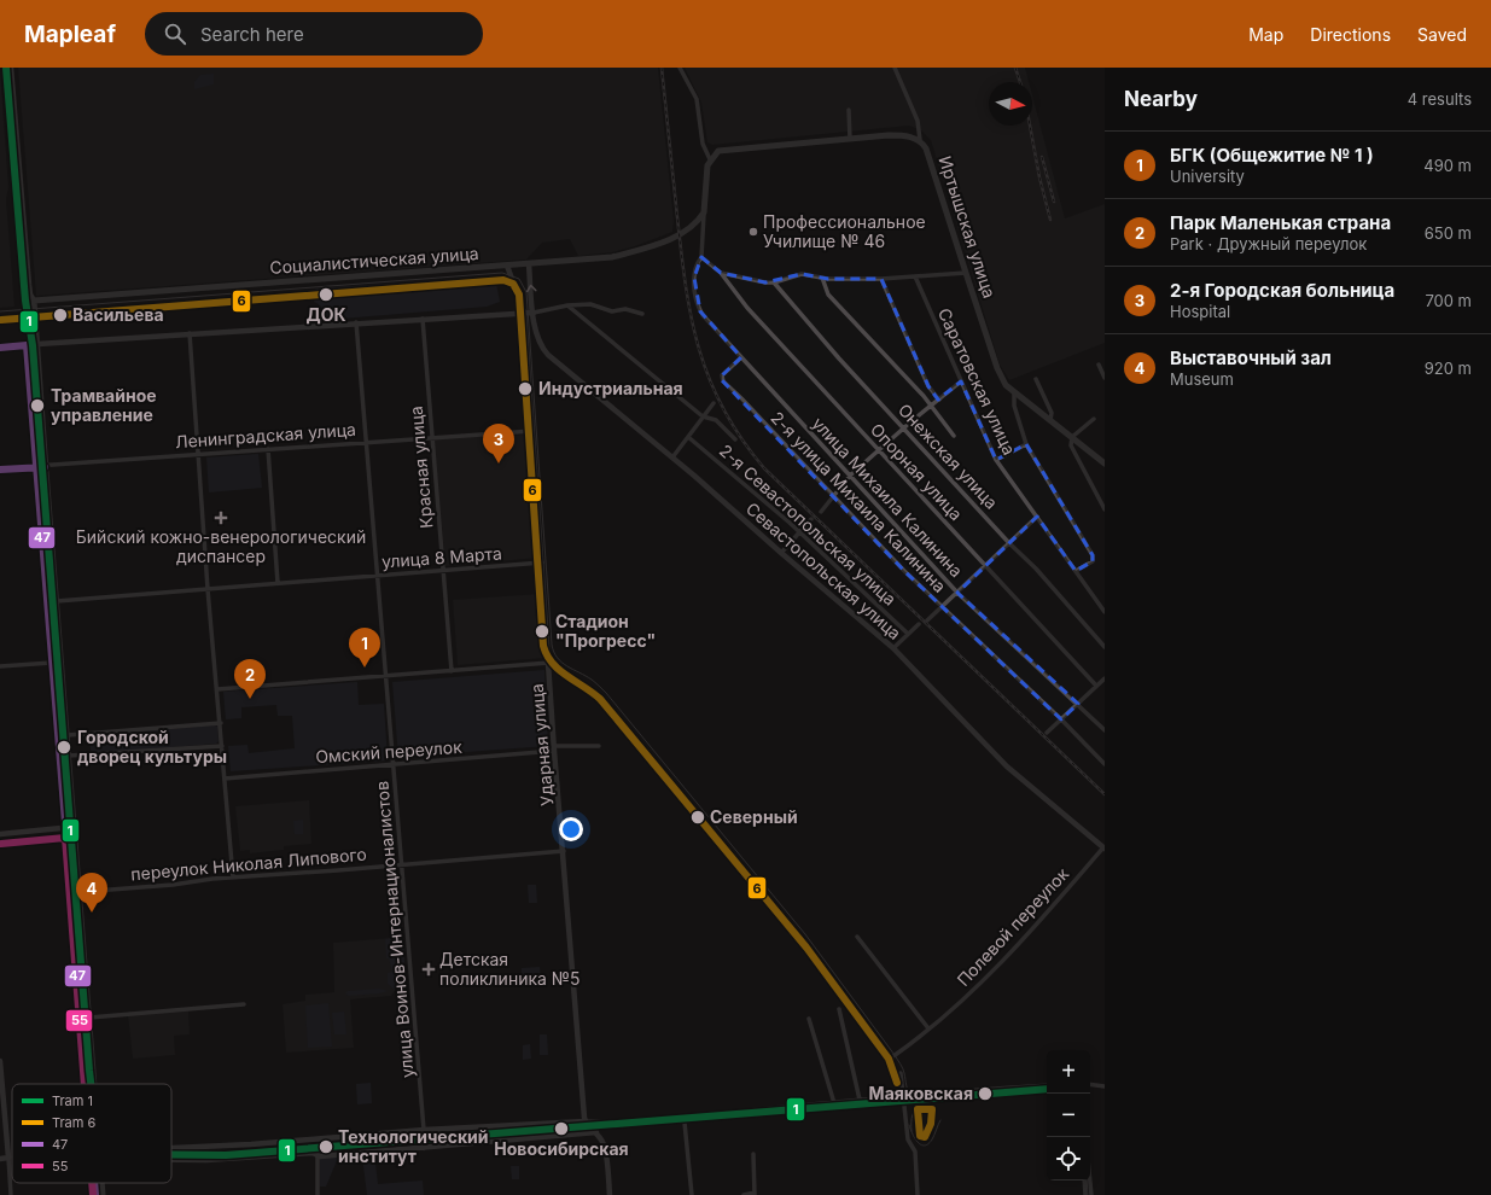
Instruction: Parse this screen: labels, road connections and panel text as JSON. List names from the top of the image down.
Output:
{
  "streets": {
    "main road": ["Иртышская улица", "Социалистическая улица"],
    "street": [
      "Саратовская улица",
      "Ленинградская улица",
      "Онежская улица",
      "Красная улица",
      "Опорная улица",
      "улица Михаила Калинина",
      "2-я улица Михаила Калинина",
      "2-я Севастопольская улица",
      "улица 8 Марта",
      "Севастопольская улица",
      "Ударная улица",
      "Омский переулок",
      "переулок Николая Липового",
      "Полевой переулок",
      "улица Воинов-Интернационалистов"
    ]
  },
  "crossings": [
    ["Иртышская улица", "Саратовская улица"],
    ["Социалистическая улица", "Севастопольская улица"],
    ["Социалистическая улица", "Ударная улица"],
    ["Ленинградская улица", "Красная улица"],
    ["Ленинградская улица", "Ударная улица"],
    ["Ленинградская улица", "улица Воинов-Интернационалистов"],
    ["Красная улица", "улица 8 Марта"],
    ["улица Михаила Калинина", "2-я улица Михаила Калинина"],
    ["улица 8 Марта", "Ударная улица"],
    ["улица 8 Марта", "улица Воинов-Интернационалистов"],
    ["Севастопольская улица", "Полевой переулок"],
    ["Ударная улица", "Омский переулок"],
    ["Ударная улица", "переулок Николая Липового"],
    ["Омский переулок", "улица Воинов-Интернационалистов"],
    ["переулок Николая Липового", "улица Воинов-Интернационалистов"]
  ],
  "places": {
    "other": [
      "Профессиональное Училище № 46",
      "ДОК",
      "Васильева",
      "Индустриальная",
      "Трамвайное управление",
      "Стадион \"Прогресс\"",
      "Городской дворец культуры",
      "Северный",
      "Маяковская",
      "Новосибирская",
      "Технологический институт"
    ],
    "health": ["Бийский кожно-венерологический диспансер", "Детская поликлиника №5"]
  },
  "lines": [
    "tram line 1",
    "tram line 6",
    "transit line 47",
    "transit line 55"
  ],
  "legend": [
    "Tram 1",
    "Tram 6",
    "47",
    "55"
  ],
  "north": "right",
  "page": {
    "header": "Mapleaf",
    "search": "Search here",
    "nav": ["Map", "Directions", "Saved"],
    "heading": ["Nearby", "4 results"],
    "list": [
      {
        "mark": "1",
        "name": "БГК (Общежитие № 1 )",
        "note": "University",
        "value": "490 m"
      },
      {
        "mark": "2",
        "name": "Парк Маленькая страна",
        "note": "Park · Дружный переулок",
        "value": "650 m"
      },
      {
        "mark": "3",
        "name": "2-я Городская больница",
        "note": "Hospital",
        "value": "700 m"
      },
      {
        "mark": "4",
        "name": "Выставочный зал",
        "note": "Museum",
        "value": "920 m"
      }
    ],
    "pins": [
      "3",
      "1",
      "2",
      "4"
    ],
    "map_buttons": ["+", "−"]
  }
}
